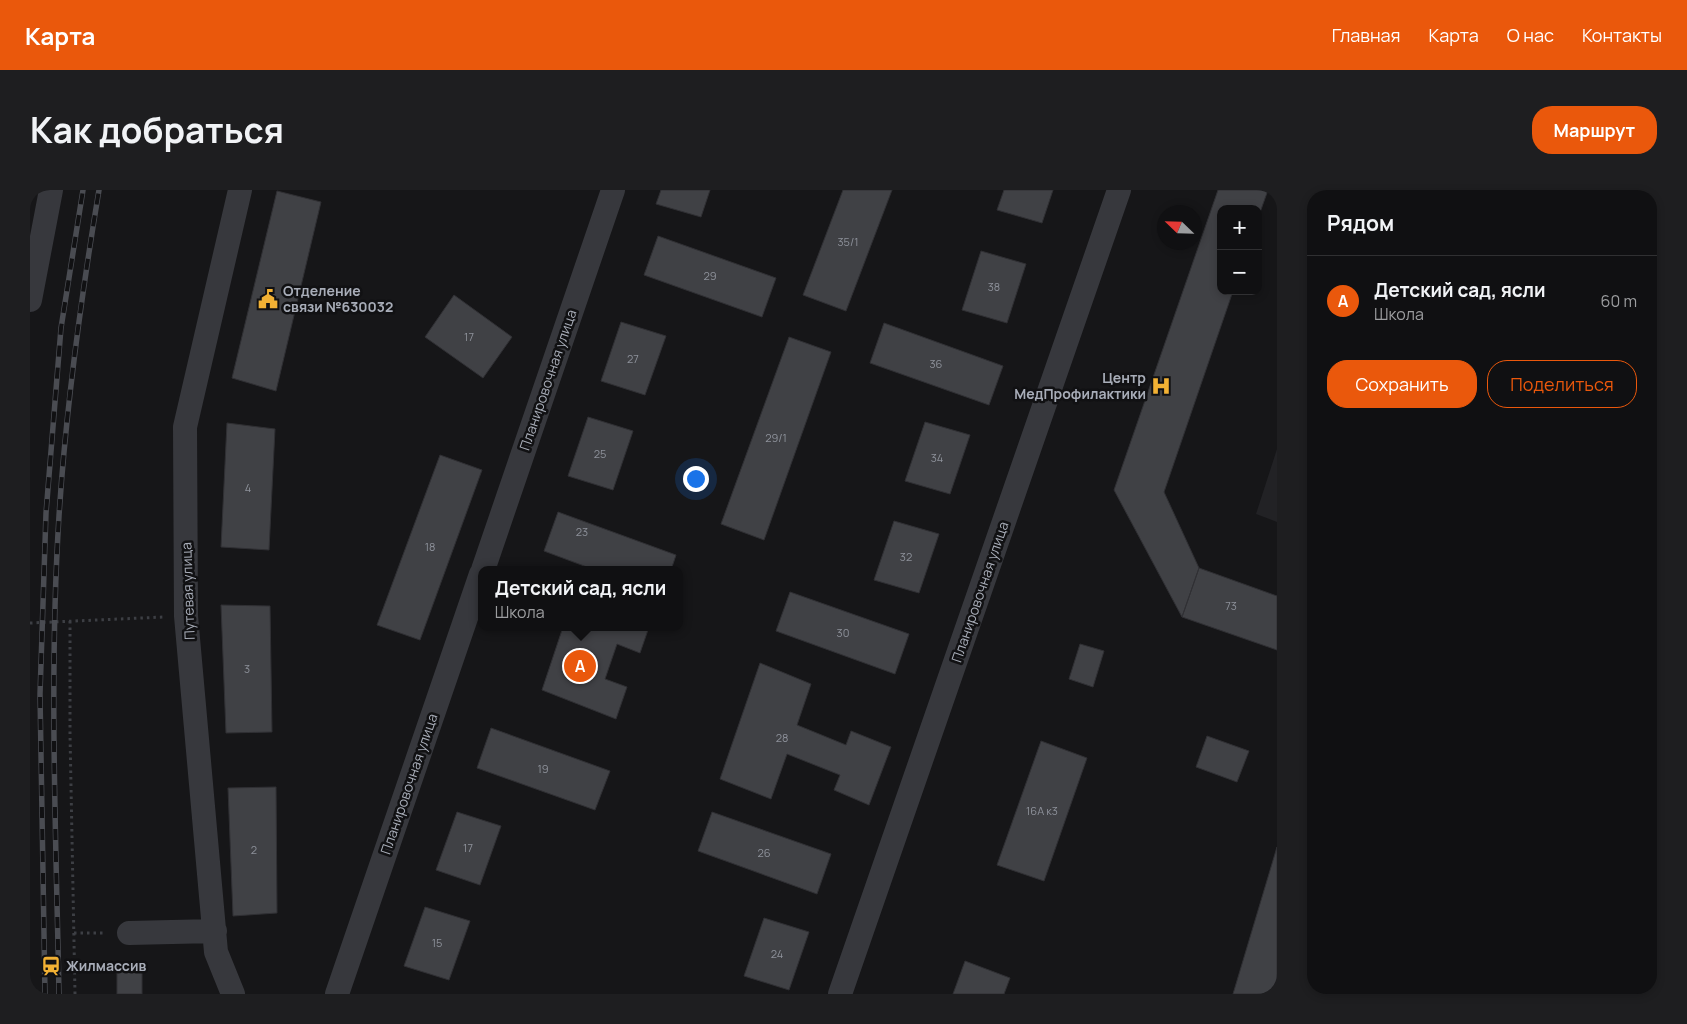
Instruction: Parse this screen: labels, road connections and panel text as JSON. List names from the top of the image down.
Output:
{
  "streets": {
    "street": ["Планировочная улица", "Путевая улица"]
  },
  "places": {
    "public building": ["Отделение связи №630032"],
    "hospital": ["Центр МедПрофилактики"],
    "station": ["Жилмассив"]
  },
  "house_numbers": [
    "35/1",
    "29",
    "38",
    "17",
    "27",
    "36",
    "29/1",
    "25",
    "34",
    "4",
    "23",
    "18",
    "32",
    "73",
    "30",
    "3",
    "28",
    "19",
    "16А к3",
    "17",
    "2",
    "26",
    "15",
    "24"
  ],
  "north": "top left",
  "page": {
    "header": "Карта",
    "nav": [
      "Главная",
      "Карта",
      "О нас",
      "Контакты"
    ],
    "title": "Как добраться",
    "buttons": [
      "Маршрут",
      ["Сохранить", "Поделиться"]
    ],
    "heading": "Рядом",
    "map_buttons": ["+", "−"],
    "list": [
      {
        "mark": "A",
        "name": "Детский сад, ясли",
        "note": "Школа",
        "value": "60 m"
      }
    ],
    "popup": ["Детский сад, ясли", "Школа"],
    "pins": "A"
  }
}
